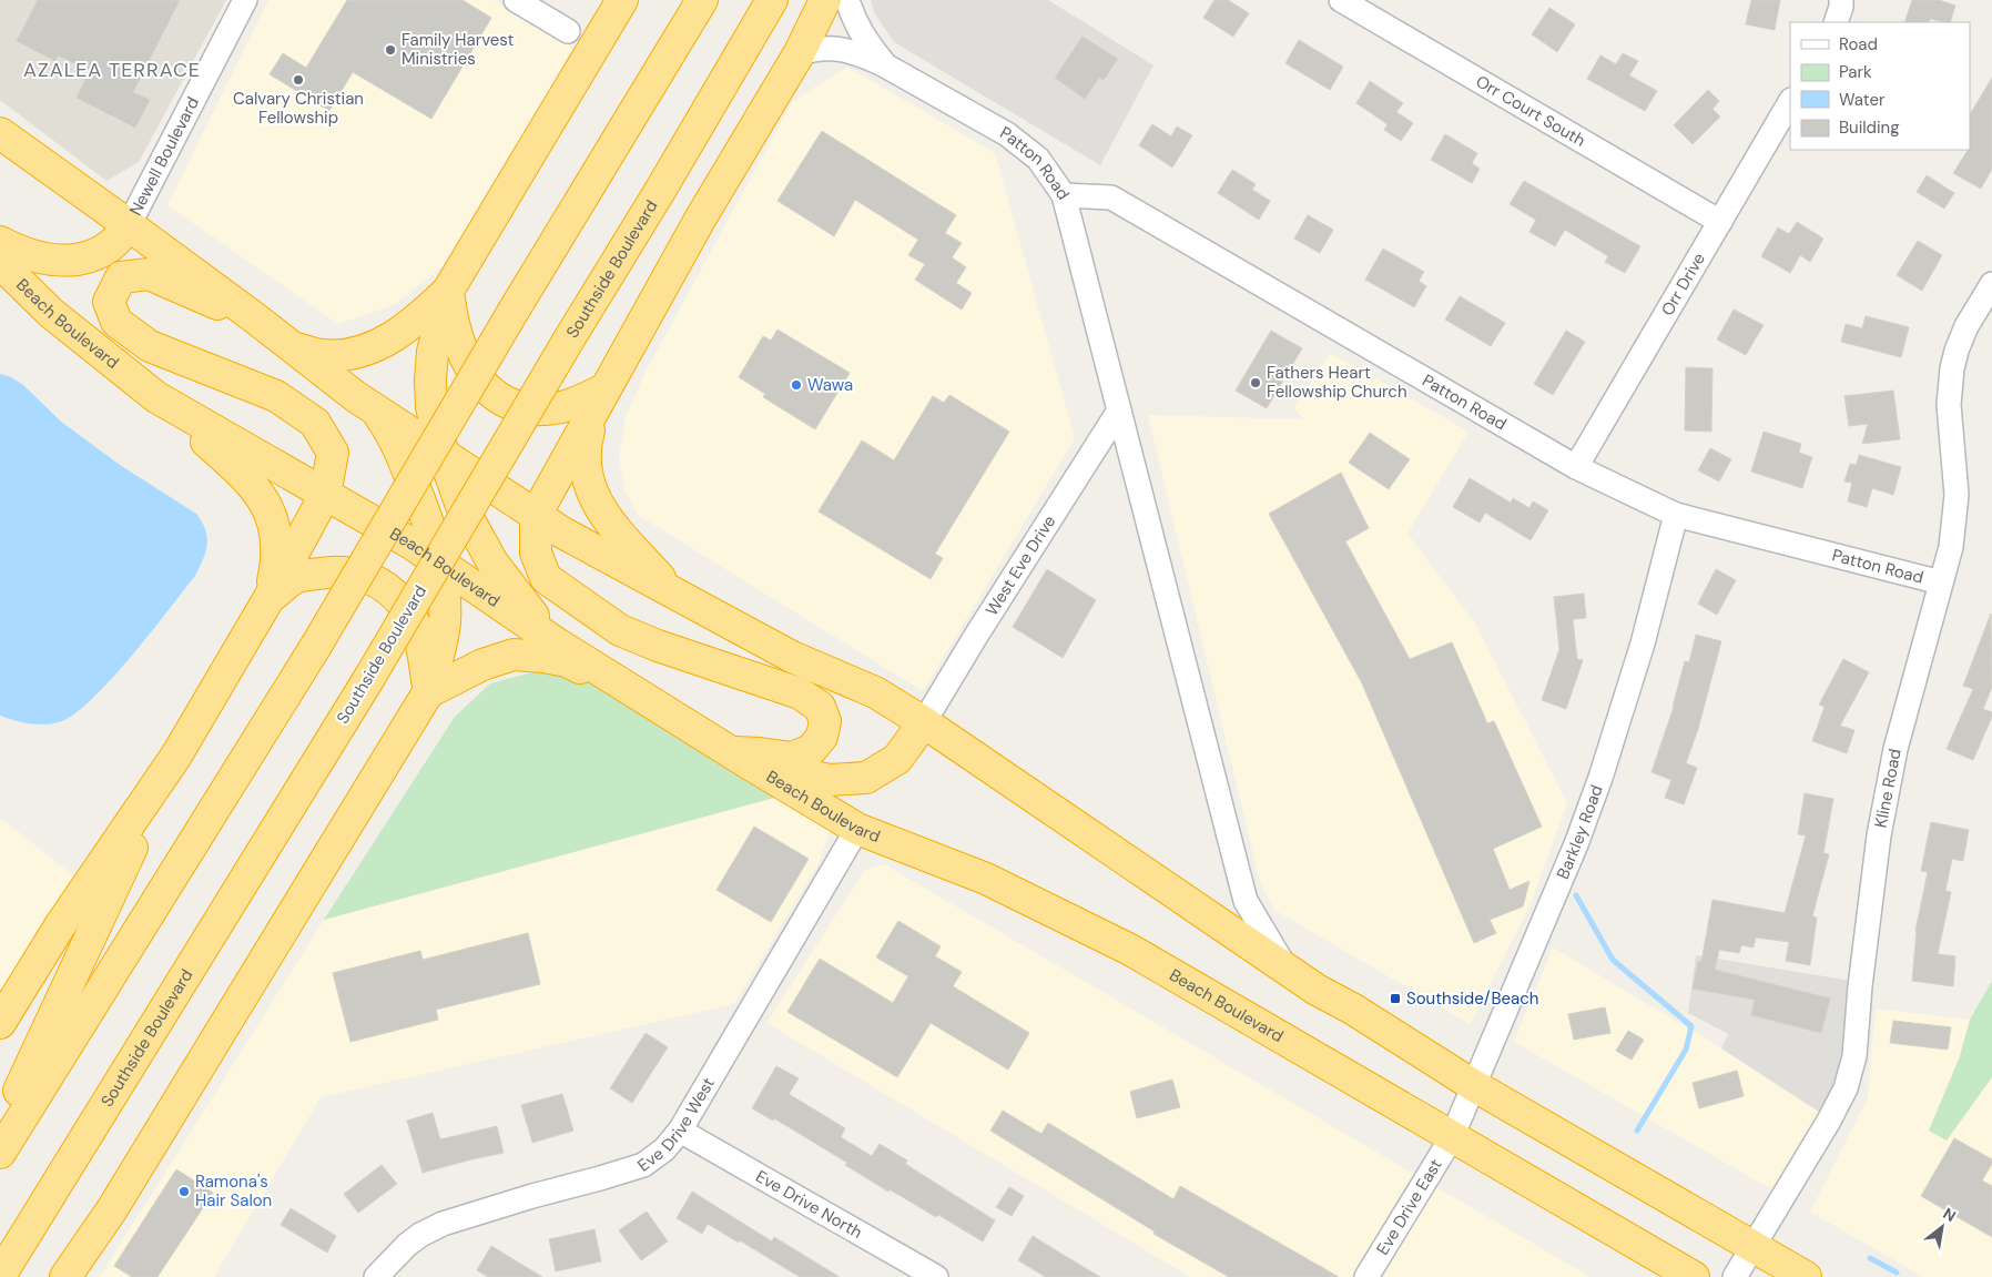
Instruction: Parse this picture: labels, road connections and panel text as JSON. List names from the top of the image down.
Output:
{
  "streets": {
    "highway": ["Southside Boulevard", "Beach Boulevard"],
    "street": [
      "Orr Court South",
      "Newell Boulevard",
      "Patton Road",
      "Orr Drive",
      "West Eve Drive",
      "Kline Road",
      "Barkley Road",
      "Eve Drive West",
      "Eve Drive North",
      "Eve Drive East"
    ]
  },
  "crossings": [
    ["Orr Court South", "Orr Drive"],
    ["Patton Road", "Orr Drive"],
    ["Patton Road", "Kline Road"],
    ["Patton Road", "Barkley Road"],
    ["Beach Boulevard", "Barkley Road"],
    ["Beach Boulevard", "Eve Drive West"],
    ["Beach Boulevard", "Eve Drive East"],
    ["Barkley Road", "Eve Drive East"],
    ["Eve Drive West", "Eve Drive North"]
  ],
  "districts": ["AZALEA TERRACE"],
  "places": {
    "other": [
      "Family Harvest Ministries",
      "Calvary Christian Fellowship",
      "Fathers Heart Fellowship Church",
      "Wawa",
      "Ramona's Hair Salon"
    ],
    "transit": ["Southside/Beach"]
  },
  "legend": [
    "Road",
    "Park",
    "Water",
    "Building"
  ],
  "north": "top right"
}
